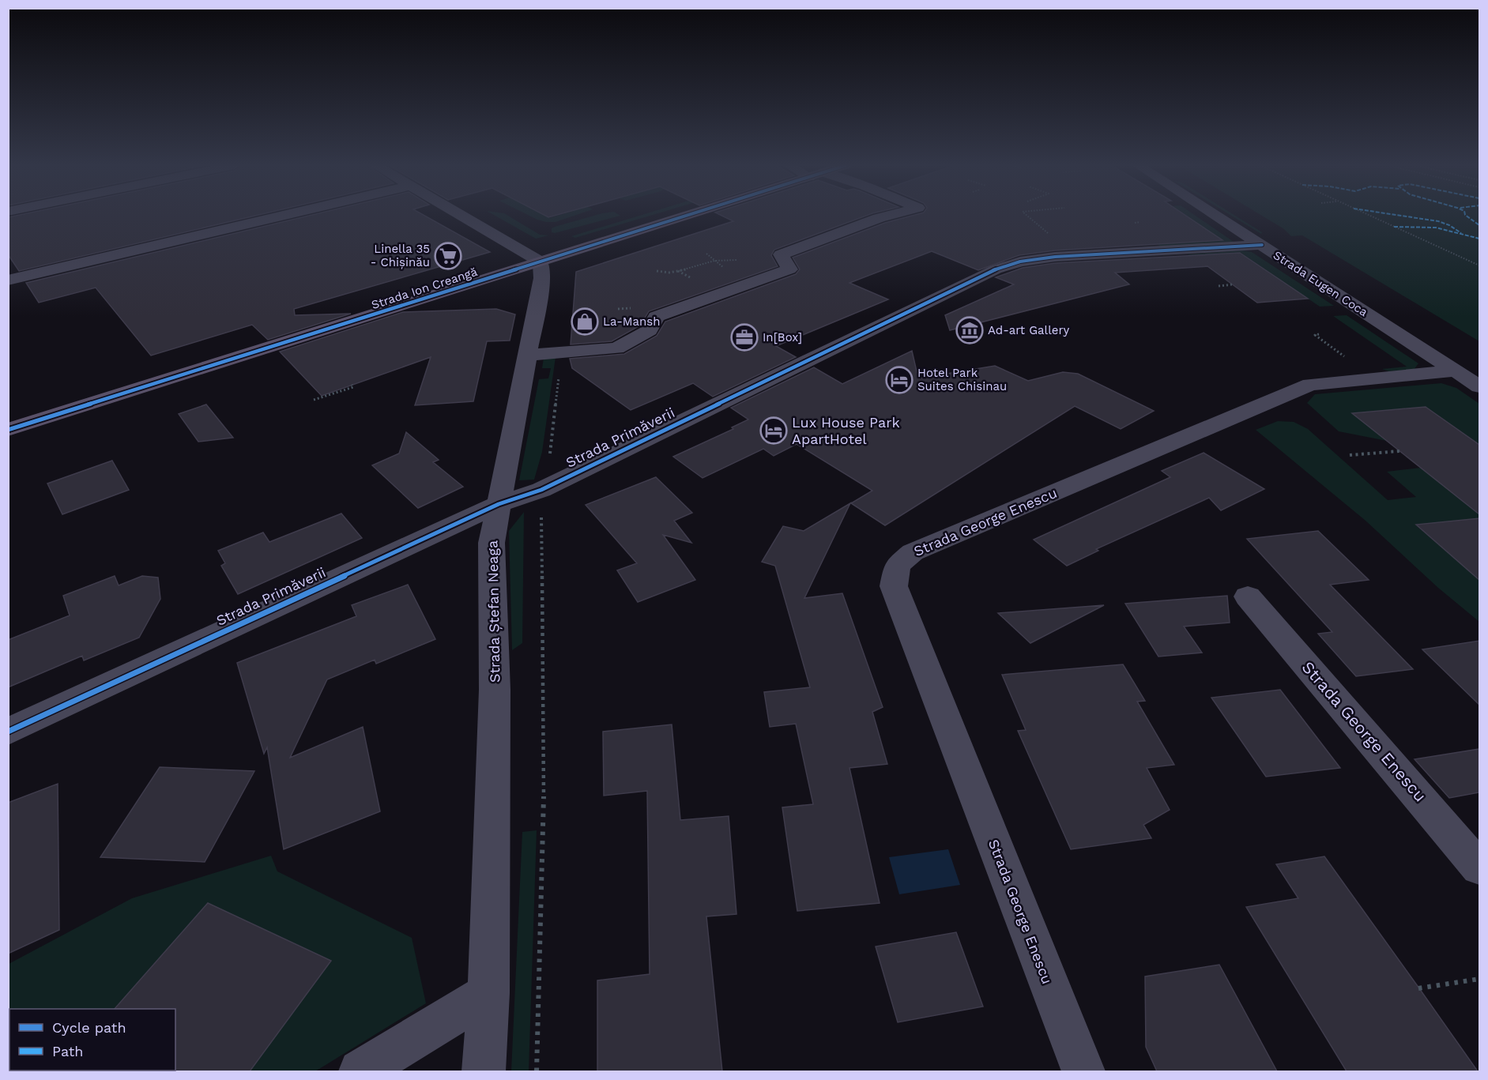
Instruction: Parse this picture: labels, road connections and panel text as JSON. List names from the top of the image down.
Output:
{
  "streets": {
    "main road": ["Strada Ion Creangă"],
    "street": [
      "Strada Eugen Coca",
      "Strada Primăverii",
      "Strada George Enescu",
      "Strada Ștefan Neaga"
    ]
  },
  "crossings": [
    ["Strada Eugen Coca", "Strada Primăverii"],
    ["Strada Eugen Coca", "Strada George Enescu"],
    ["Strada Ion Creangă", "Strada Ștefan Neaga"],
    ["Strada Primăverii", "Strada Ștefan Neaga"]
  ],
  "places": {
    "supermarket": ["Linella 35 - Chișinău"],
    "shop": ["La-Mansh"],
    "museum": ["Ad-art Gallery"],
    "office": ["In[Box]"],
    "hotel": ["Hotel Park Suites Chisinau", "Lux House Park ApartHotel"]
  },
  "legend": ["Cycle path", "Path"]
}
